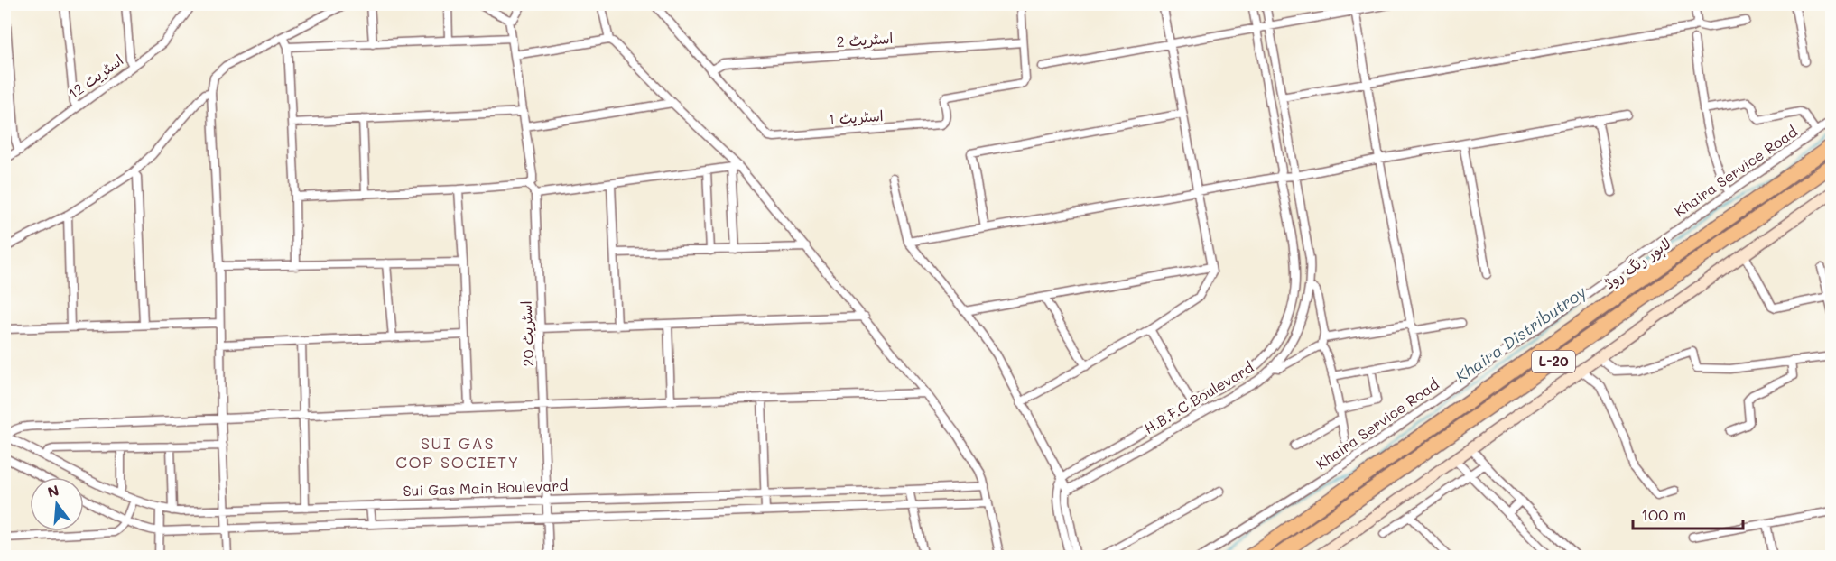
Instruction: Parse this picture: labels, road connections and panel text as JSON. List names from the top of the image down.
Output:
{
  "streets": {
    "highway": ["لاہور رنگ روڈ", "L-20"],
    "street": [
      "اسٹریٹ 2",
      "اسٹریٹ 12",
      "اسٹریٹ 1",
      "Khaira Service Road",
      "اسٹریٹ 20",
      "H.B.F.C Boulevard",
      "Sui Gas Main Boulevard"
    ]
  },
  "crossings": [
    ["اسٹریٹ 2", "اسٹریٹ 1"],
    ["اسٹریٹ 20", "Sui Gas Main Boulevard"]
  ],
  "districts": ["SUI GAS COP SOCIETY"],
  "water": ["Khaira Distributroy"],
  "scale_bar": "100 m",
  "north": "top"
}
